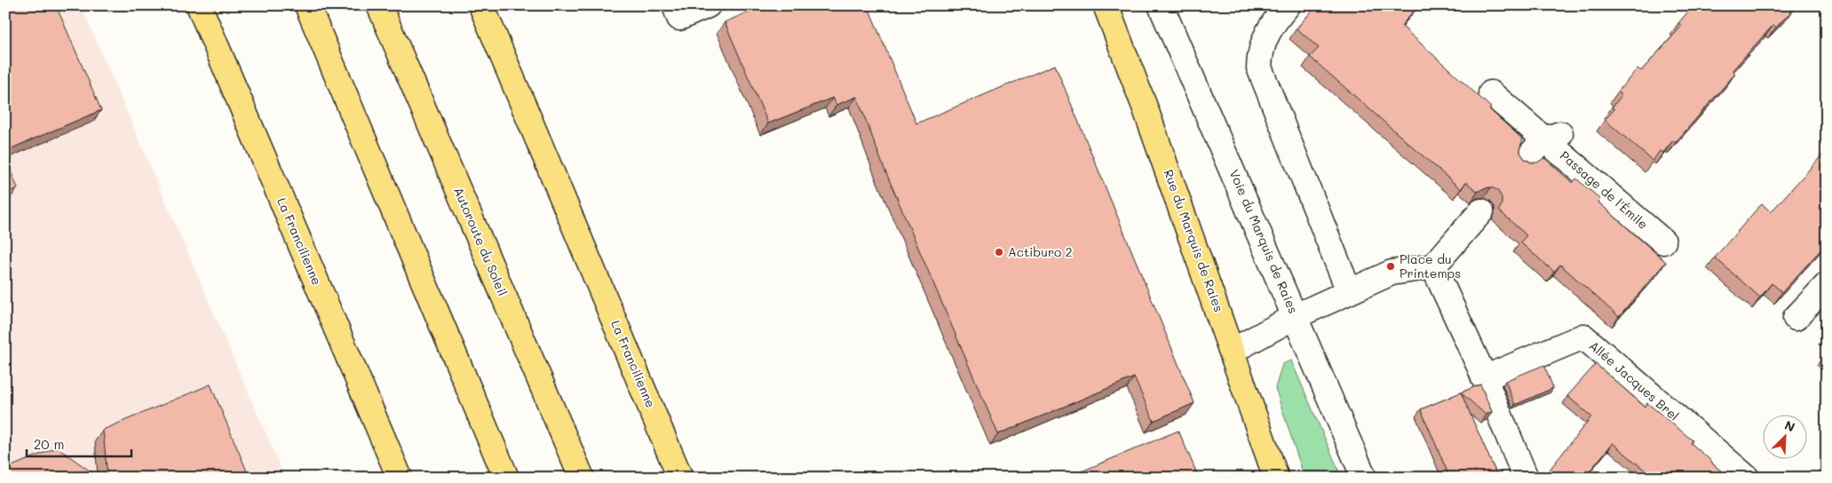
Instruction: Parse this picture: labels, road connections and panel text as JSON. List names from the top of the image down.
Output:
{
  "streets": {
    "main road": ["Rue du Marquis de Raies", "La Francilienne", "Autoroute du Soleil"],
    "street": ["Passage de l'Émile", "Voie du Marquis de Raies", "Allée Jacques Brel"]
  },
  "places": ["Actiburo 2", "Place du Printemps"],
  "scale_bar": "20 m",
  "north": "top right"
}
